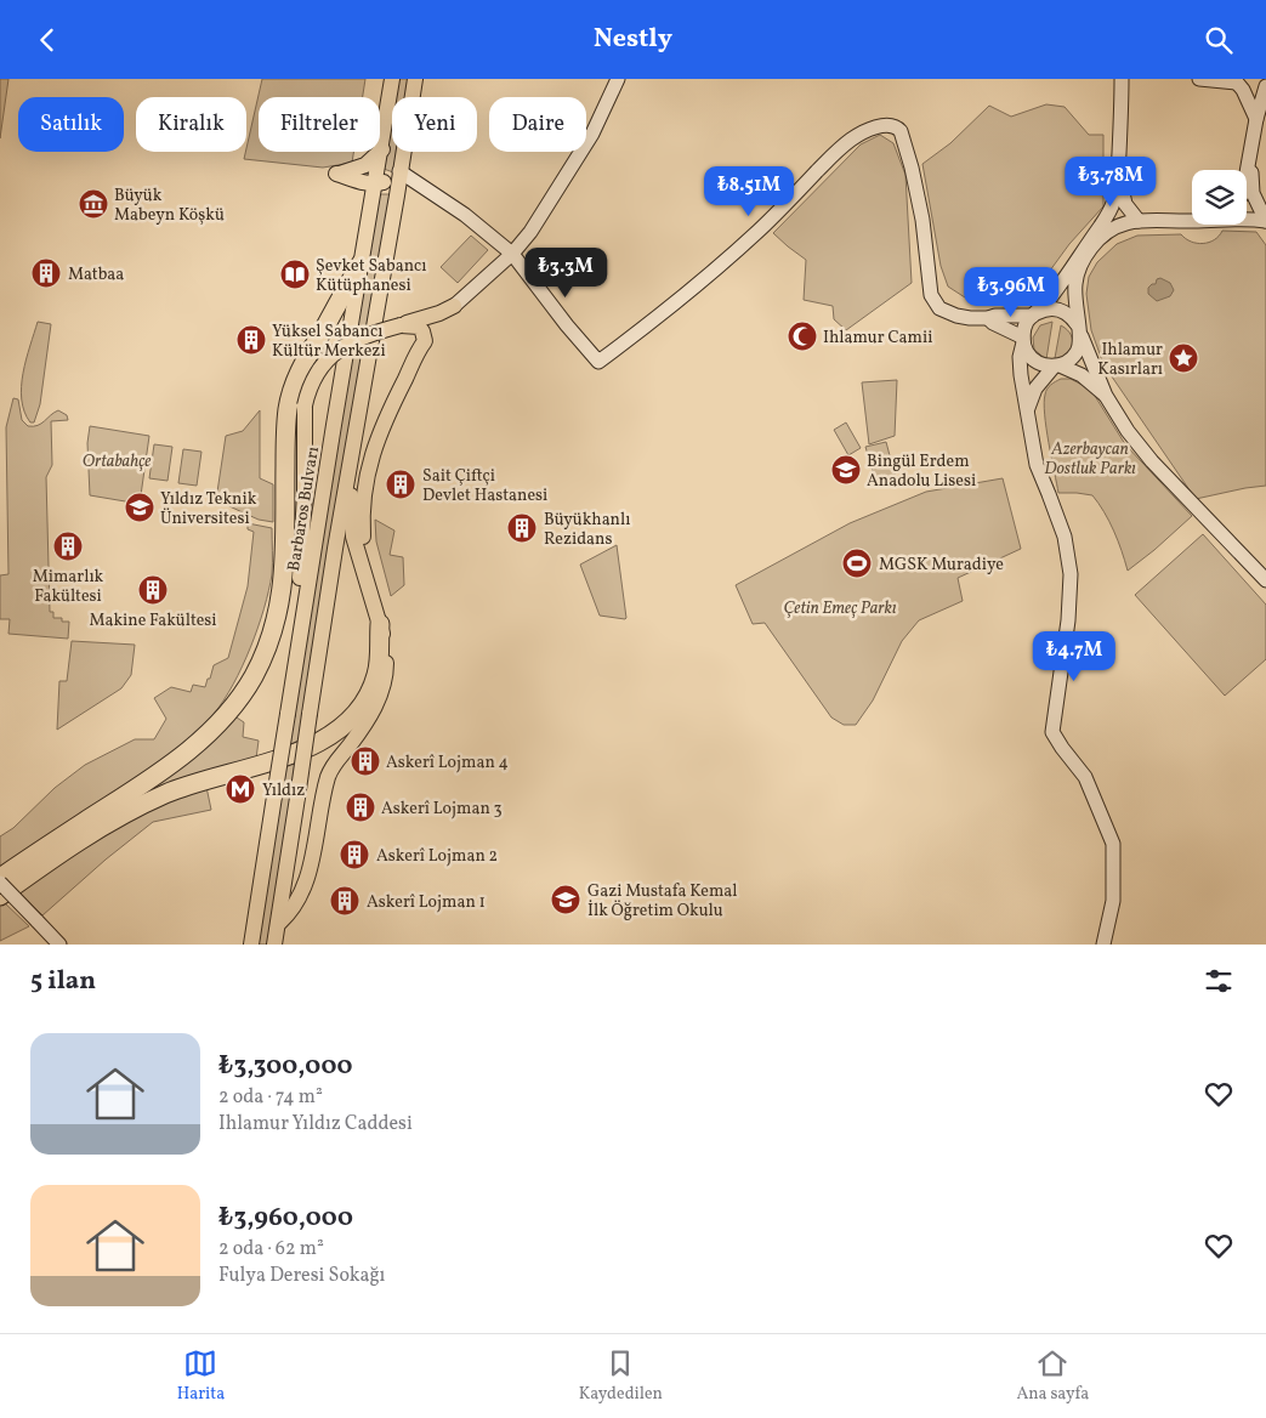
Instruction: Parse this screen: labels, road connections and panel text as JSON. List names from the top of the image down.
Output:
{
  "streets": {
    "main road": ["Barbaros Bulvarı"]
  },
  "parks": ["Azerbaycan Dostluk Parkı", "Ortabahçe", "Çetin Emeç Parkı"],
  "places": {
    "museum": ["Büyük Mabeyn Köşkü"],
    "building": [
      "Matbaa",
      "Yüksel Sabancı Kültür Merkezi",
      "Sait Çiftçi Devlet Hastanesi",
      "Büyükhanlı Rezidans",
      "Mimarlık Fakültesi",
      "Makine Fakültesi",
      "Askerî Lojman 4",
      "Askerî Lojman 3",
      "Askerî Lojman 2",
      "Askerî Lojman 1"
    ],
    "library": ["Şevket Sabancı Kütüphanesi"],
    "mosque": ["Ihlamur Camii"],
    "place": ["Ihlamur Kasırları"],
    "school or university": ["Bingül Erdem Anadolu Lisesi", "Yıldız Teknik Üniversitesi", "Gazi Mustafa Kemal İlk Öğretim Okulu"],
    "sports": ["MGSK Muradiye"],
    "metro station": ["Yıldız"]
  },
  "page": {
    "header": "Nestly",
    "chip": [
      "Satılık",
      "Kiralık",
      "Filtreler",
      "Yeni",
      "Daire"
    ],
    "price": [
      "₺3.78M",
      "₺8.51M",
      "₺3.3M",
      "₺3.96M",
      "₺4.7M"
    ],
    "heading": "5 ilan",
    "list": [
      {
        "name": "₺3,300,000",
        "note": "2 oda · 74 m² · Ihlamur Yıldız Caddesi"
      },
      {
        "name": "₺3,960,000",
        "note": "2 oda · 62 m² · Fulya Deresi Sokağı"
      }
    ],
    "tabs": ["Harita", "Kaydedilen", "Ana sayfa"]
  }
}
